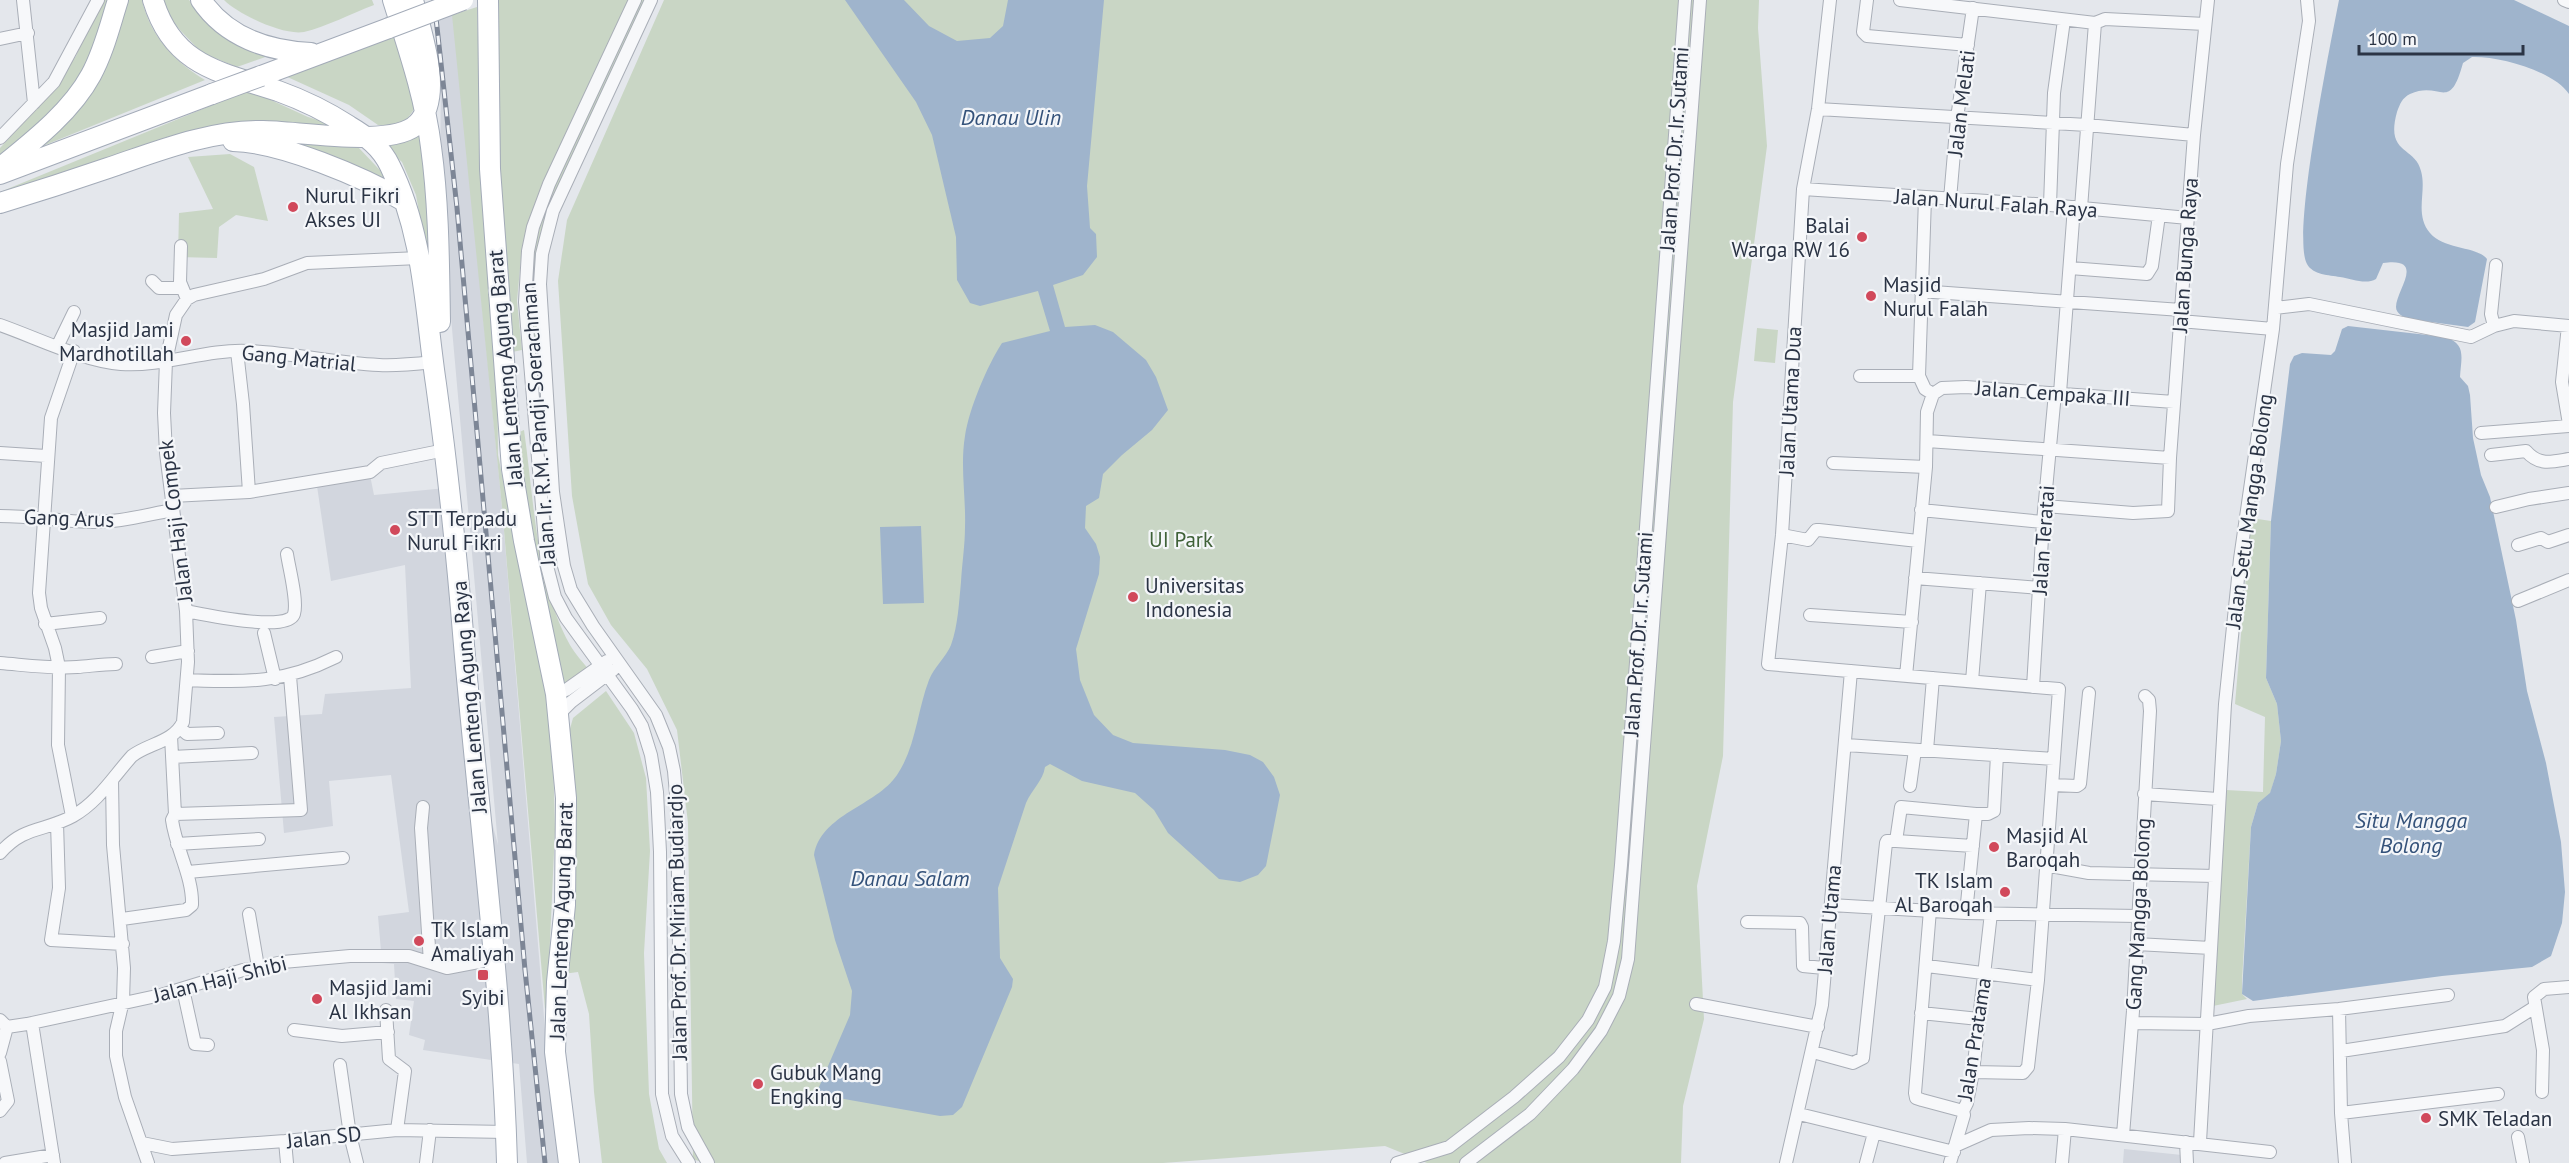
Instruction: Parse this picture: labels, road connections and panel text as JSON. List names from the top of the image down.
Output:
{
  "streets": {
    "main road": ["Jalan Lenteng Agung Barat", "Jalan Lenteng Agung Raya"],
    "street": [
      "Jalan Melati",
      "Jalan Prof. Dr. Ir. Sutami",
      "Jalan Nurul Falah Raya",
      "Jalan Bunga Raya",
      "Gang Matrial",
      "Jalan Cempaka III",
      "Jalan Utama Dua",
      "Jalan Ir. R.M. Pandji Soerachman",
      "Jalan Setu Mangga Bolong",
      "Gang Arus",
      "Jalan Haji Compek",
      "Jalan Teratai",
      "Gang Mangga Bolong",
      "Jalan Utama",
      "Jalan Prof. Dr. Miriam Budiardjo",
      "Jalan Haji Shibi",
      "Jalan Pratama",
      "Jalan SD"
    ]
  },
  "crossings": [
    ["Jalan Melati", "Jalan Nurul Falah Raya"],
    ["Jalan Nurul Falah Raya", "Jalan Bunga Raya"],
    ["Jalan Nurul Falah Raya", "Jalan Utama Dua"],
    ["Jalan Bunga Raya", "Jalan Cempaka III"],
    ["Jalan Bunga Raya", "Jalan Teratai"],
    ["Gang Matrial", "Jalan Haji Compek"],
    ["Gang Matrial", "Jalan Lenteng Agung Raya"],
    ["Jalan Cempaka III", "Jalan Teratai"],
    ["Jalan Utama Dua", "Jalan Utama"],
    ["Jalan Ir. R.M. Pandji Soerachman", "Jalan Prof. Dr. Miriam Budiardjo"],
    ["Gang Arus", "Jalan Haji Compek"],
    ["Jalan Lenteng Agung Raya", "Jalan Haji Shibi"],
    ["Jalan Lenteng Agung Raya", "Jalan SD"],
    ["Jalan Haji Shibi", "Jalan SD"]
  ],
  "water": ["Danau Ulin", "Situ Mangga Bolong", "Danau Salam"],
  "parks": ["UI Park"],
  "places": {
    "other": [
      "Nurul Fikri Akses UI",
      "Balai Warga RW 16",
      "Masjid Nurul Falah",
      "Masjid Jami Mardhotillah",
      "STT Terpadu Nurul Fikri",
      "Universitas Indonesia",
      "Masjid Al Baroqah",
      "TK Islam Al Baroqah",
      "TK Islam Amaliyah",
      "Masjid Jami Al Ikhsan",
      "Gubuk Mang Engking",
      "SMK Teladan"
    ],
    "transit": ["Syibi"]
  },
  "scale_bar": "100 m"
}
